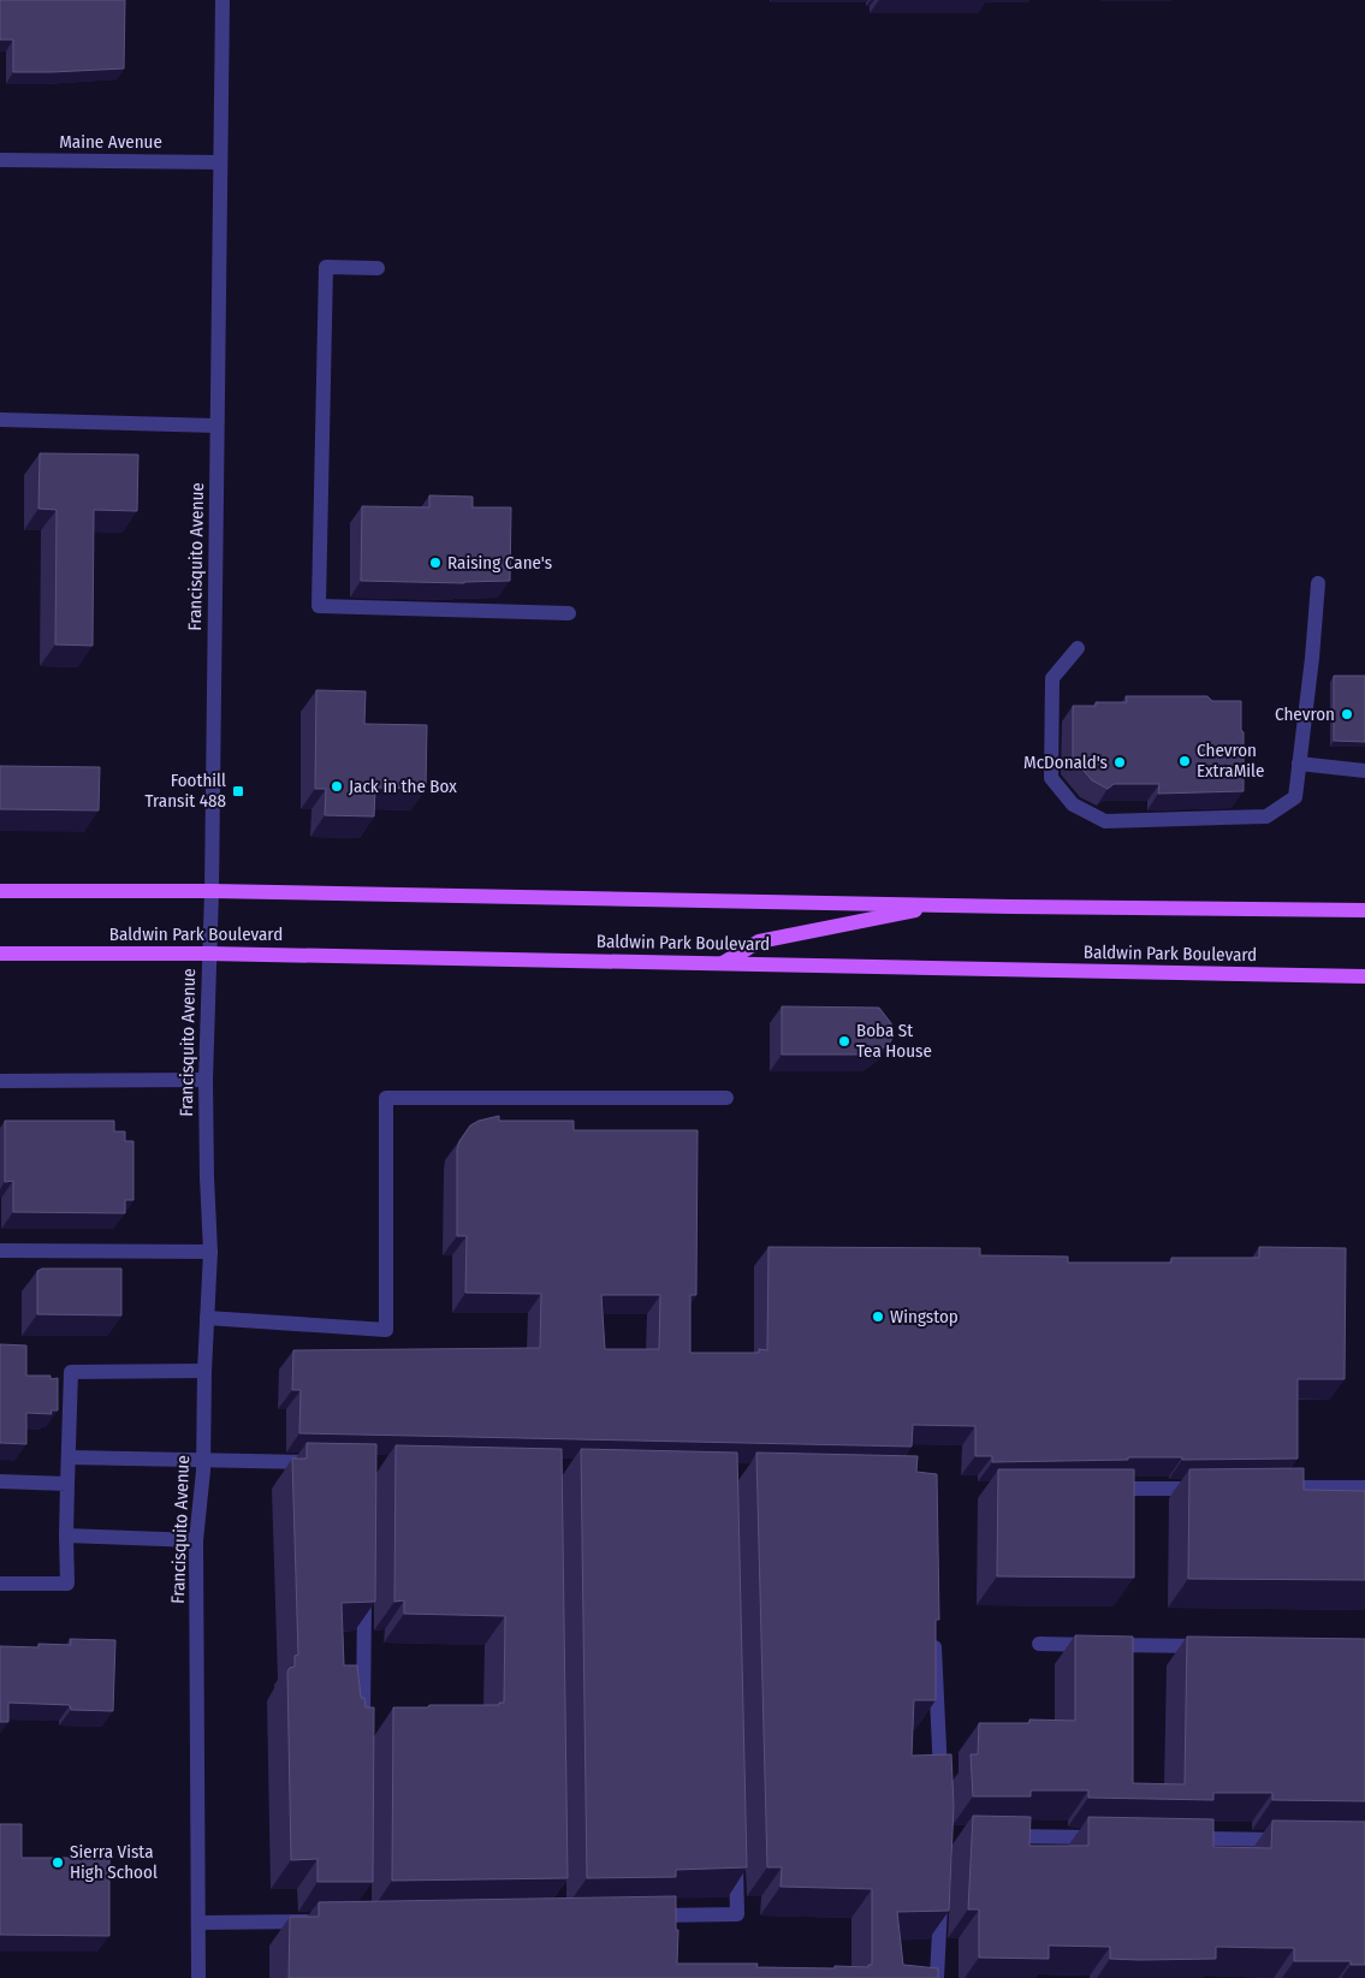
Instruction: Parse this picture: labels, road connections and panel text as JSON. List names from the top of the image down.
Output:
{
  "streets": {
    "main road": ["Baldwin Park Boulevard"],
    "street": ["Maine Avenue", "Francisquito Avenue"]
  },
  "crossings": [
    ["Maine Avenue", "Francisquito Avenue"],
    ["Francisquito Avenue", "Baldwin Park Boulevard"]
  ],
  "places": {
    "other": [
      "Raising Cane's",
      "Chevron",
      "Chevron ExtraMile",
      "McDonald's",
      "Jack in the Box",
      "Boba St Tea House",
      "Wingstop",
      "Sierra Vista High School"
    ],
    "transit": ["Foothill Transit 488"]
  }
}
